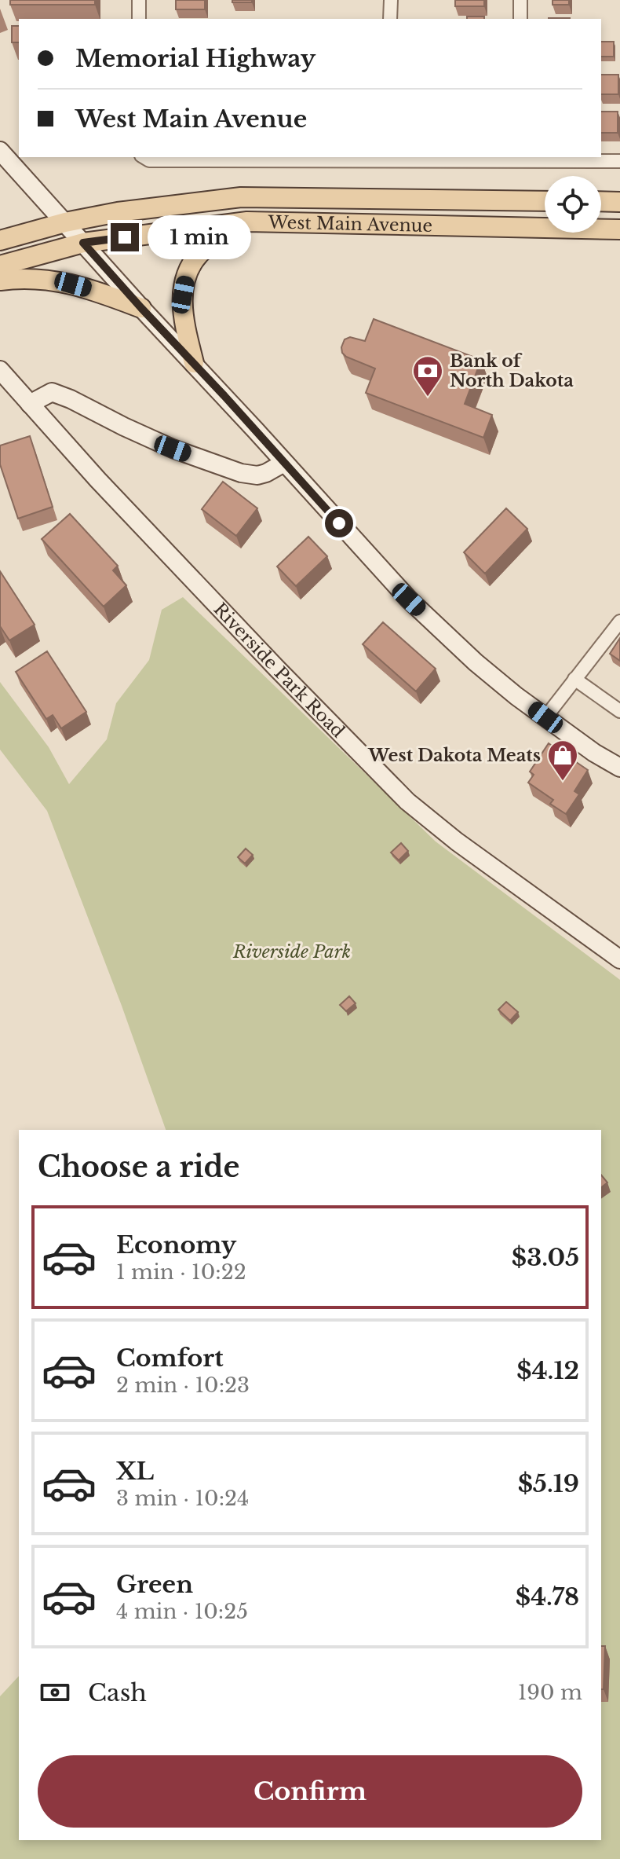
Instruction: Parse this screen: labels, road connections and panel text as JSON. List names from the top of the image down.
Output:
{
  "streets": {
    "main road": ["West Main Avenue", "Riverside Park Road"]
  },
  "parks": ["Riverside Park"],
  "places": {
    "bank": ["Bank of North Dakota"],
    "shop": ["West Dakota Meats"]
  },
  "page": {
    "banner": ["Memorial Highway", "West Main Avenue"],
    "bubble": "1 min",
    "heading": "Choose a ride",
    "list": [
      {
        "name": "Economy",
        "note": "1 min · 10:22",
        "value": "$3.05"
      },
      {
        "name": "Comfort",
        "note": "2 min · 10:23",
        "value": "$4.12"
      },
      {
        "name": "XL",
        "note": "3 min · 10:24",
        "value": "$5.19"
      },
      {
        "name": "Green",
        "note": "4 min · 10:25",
        "value": "$4.78"
      }
    ],
    "pay": ["Cash", "190 m"],
    "buttons": "Confirm"
  }
}
